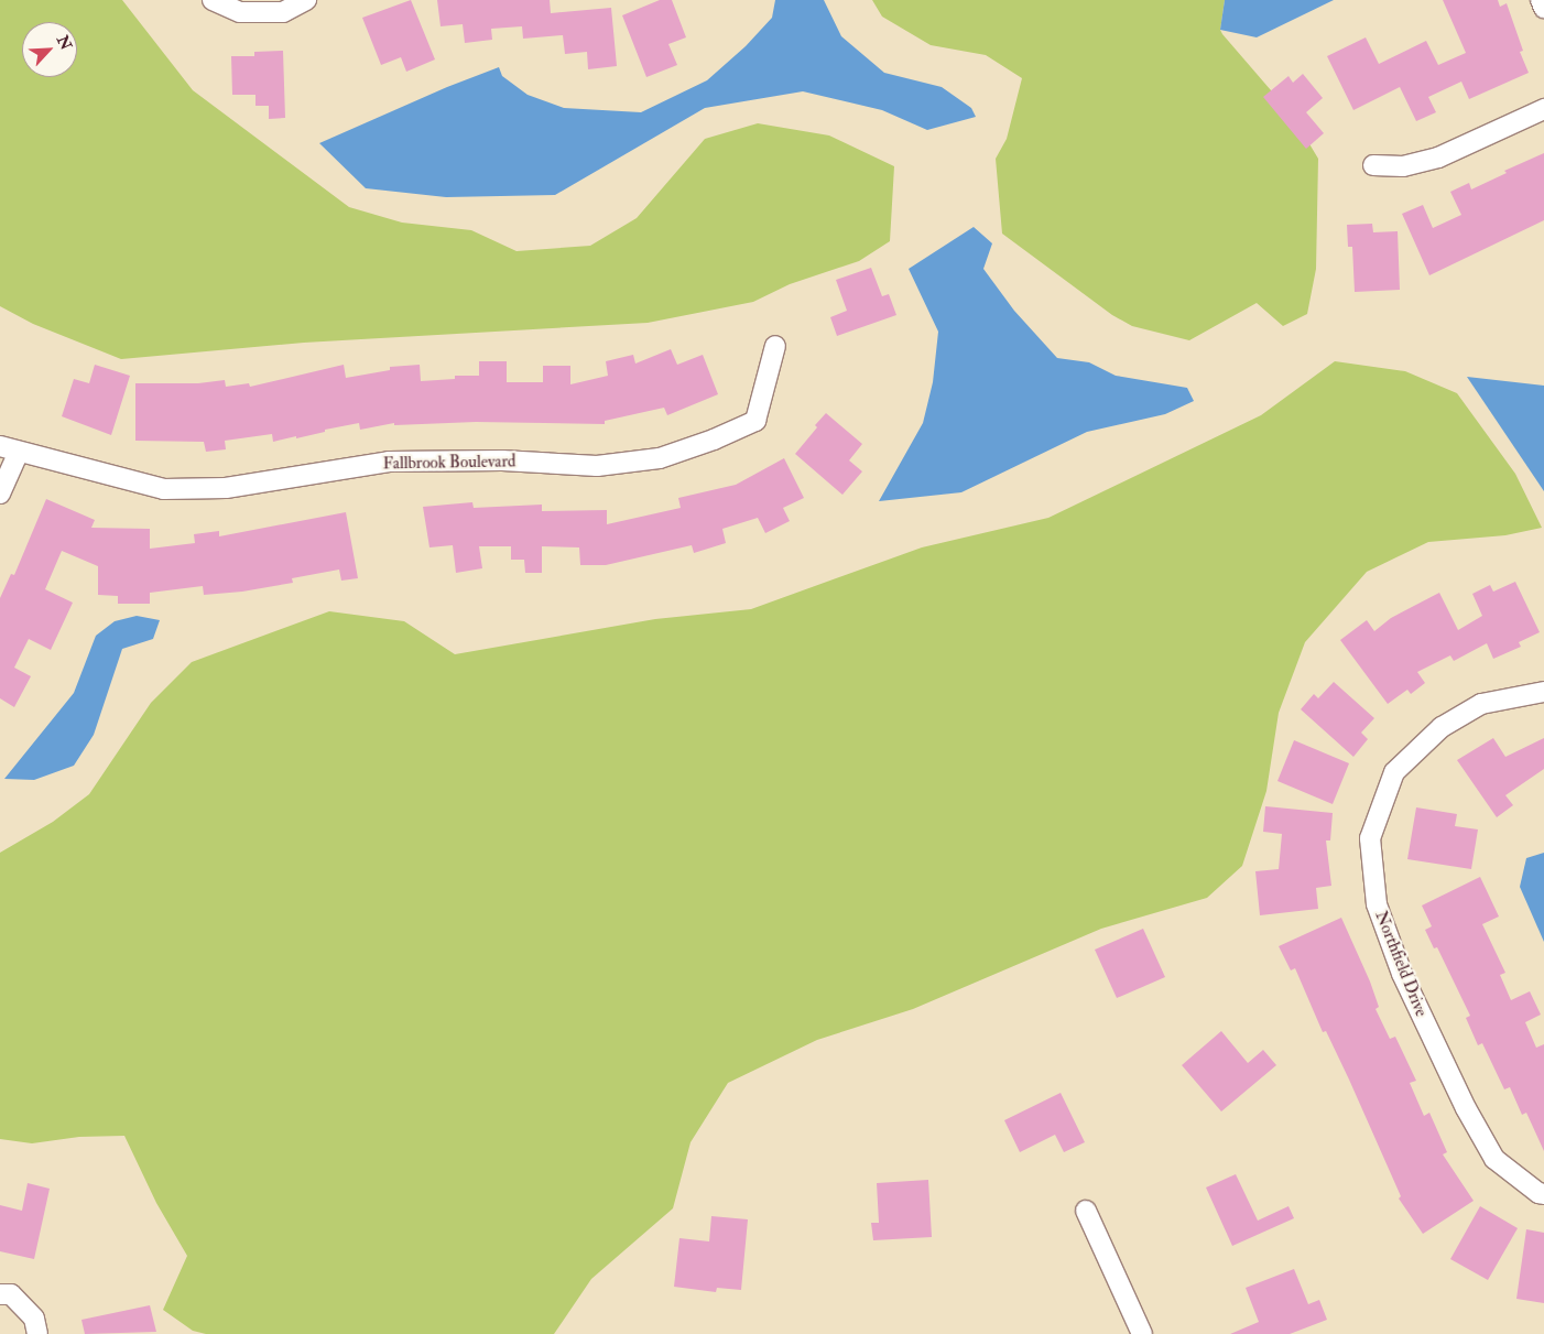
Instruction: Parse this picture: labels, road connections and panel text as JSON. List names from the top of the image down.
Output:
{
  "streets": {
    "street": ["Fallbrook Boulevard", "Northfield Drive"]
  },
  "north": "top right"
}
